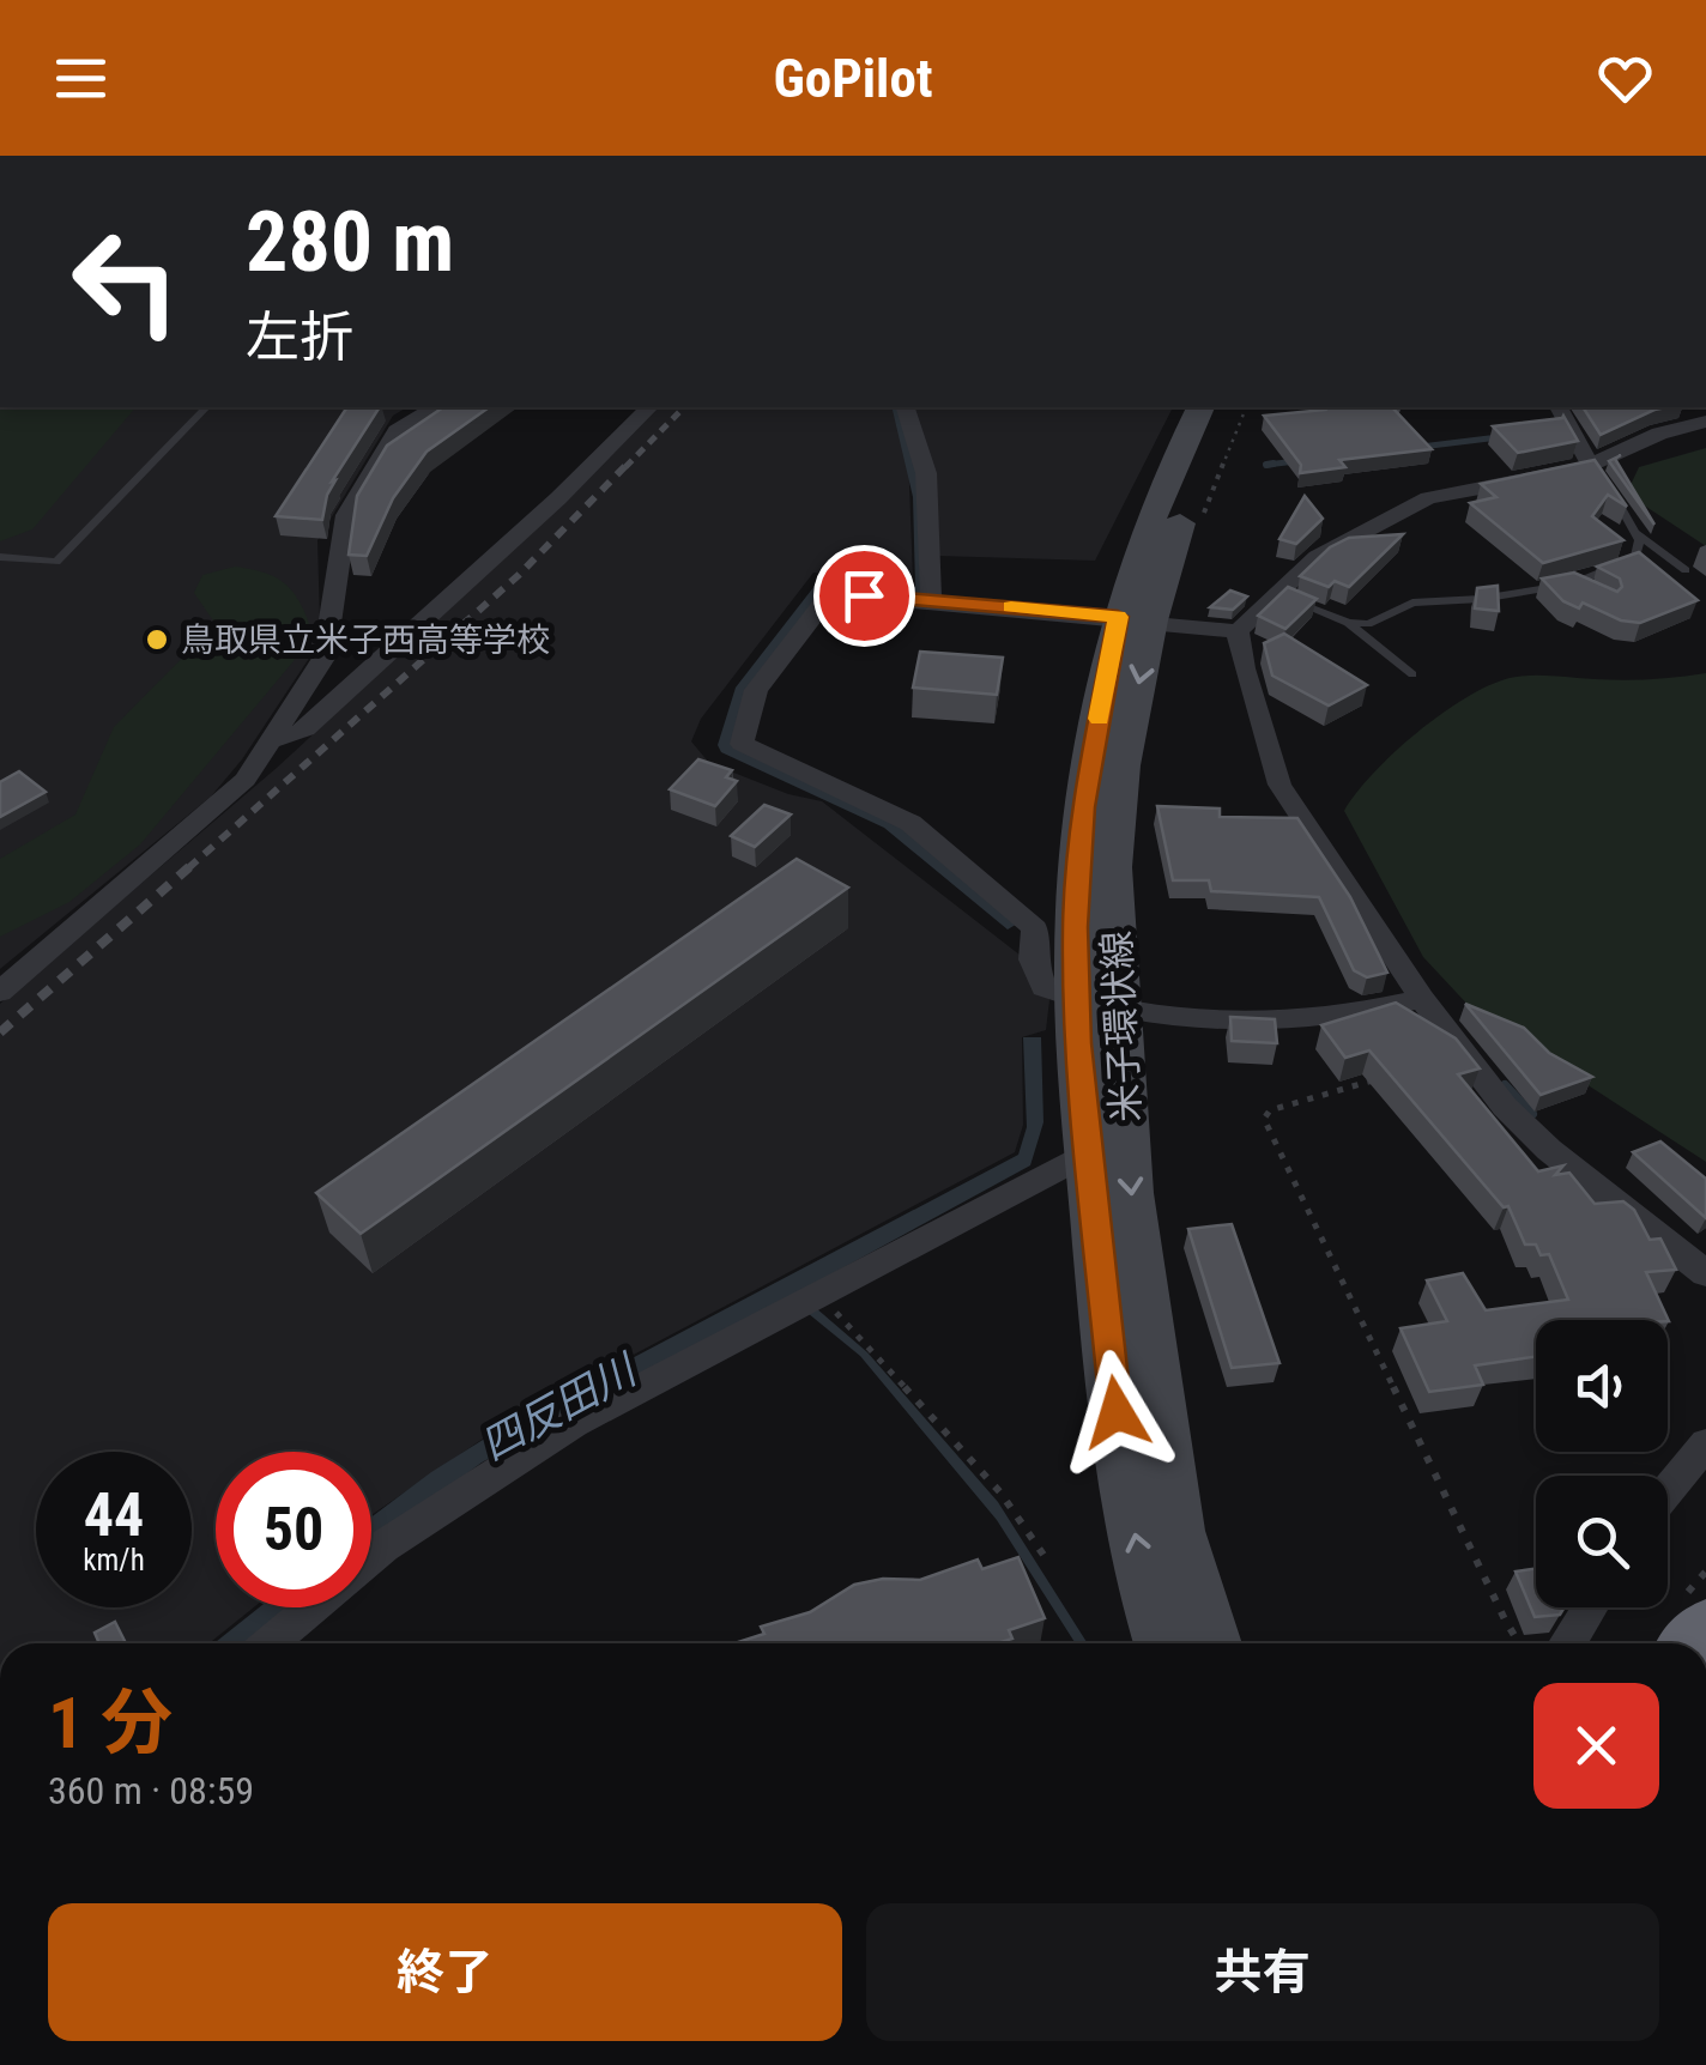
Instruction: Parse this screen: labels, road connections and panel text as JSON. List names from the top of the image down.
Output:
{
  "streets": {
    "main road": ["米子環状線"]
  },
  "water": ["四反田川"],
  "places": ["鳥取県立米子西高等学校"],
  "page": {
    "header": "GoPilot",
    "turn": ["280 m", "左折"],
    "speed": "44 km/h",
    "limit": "50",
    "heading": ["1 分", "360 m · 08:59"],
    "buttons": ["終了", "共有"]
  }
}
